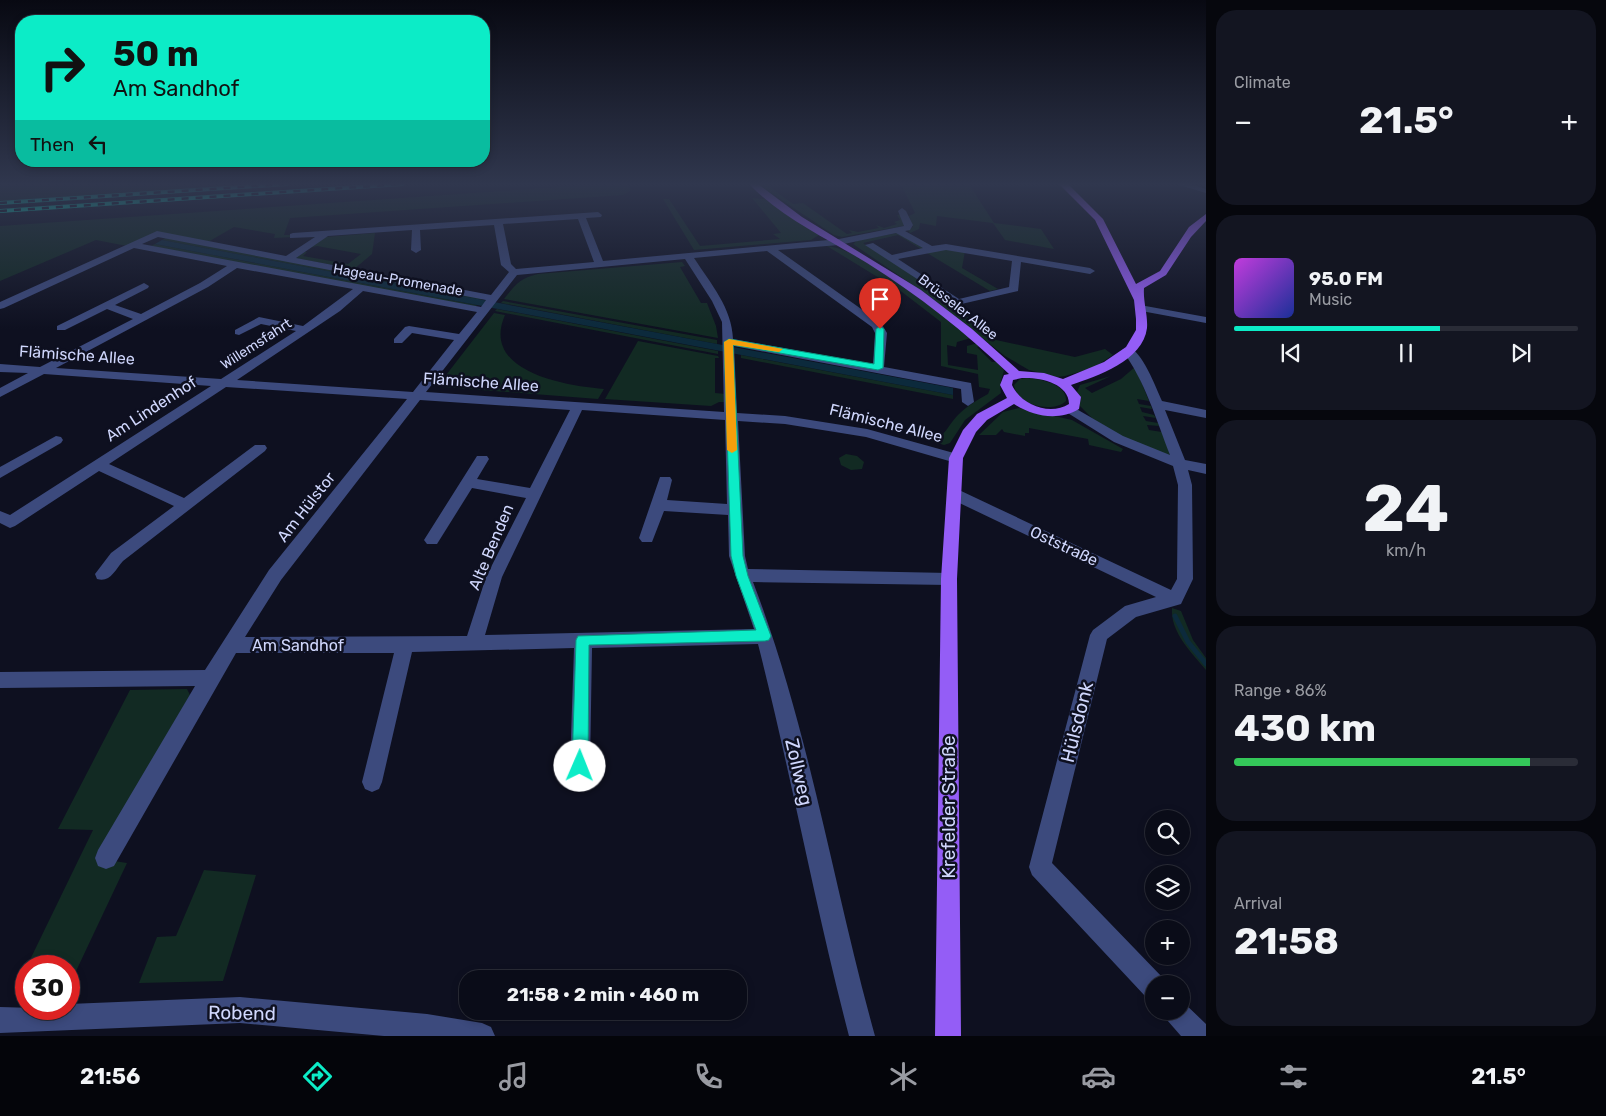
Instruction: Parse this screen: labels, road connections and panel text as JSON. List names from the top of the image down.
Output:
{
  "streets": {
    "main road": ["Brüsseler Allee", "Krefelder Straße"],
    "street": [
      "Hageau-Promenade",
      "Willemsfahrt",
      "Flämische Allee",
      "Am Lindenhof",
      "Am Hülstor",
      "Oststraße",
      "Alte Benden",
      "Am Sandhof",
      "Hülsdonk",
      "Zollweg",
      "Robend"
    ]
  },
  "crossings": [
    ["Hageau-Promenade", "Willemsfahrt"],
    ["Hageau-Promenade", "Am Hülstor"],
    ["Willemsfahrt", "Flämische Allee"],
    ["Willemsfahrt", "Am Lindenhof"],
    ["Flämische Allee", "Am Lindenhof"],
    ["Flämische Allee", "Am Hülstor"],
    ["Flämische Allee", "Alte Benden"],
    ["Flämische Allee", "Zollweg"],
    ["Flämische Allee", "Krefelder Straße"],
    ["Am Hülstor", "Am Sandhof"],
    ["Oststraße", "Hülsdonk"],
    ["Oststraße", "Krefelder Straße"],
    ["Alte Benden", "Am Sandhof"],
    ["Am Sandhof", "Zollweg"]
  ],
  "page": {
    "tile": [
      "Climate",
      ["24", "km/h"],
      ["Range · 86%", "430 km"],
      ["Arrival", "21:58"]
    ],
    "turn": ["50 m", "Am Sandhof"],
    "heat": ["−", "21.5°", "+"],
    "then": "Then",
    "song": ["95.0 FM", "Music"],
    "map_buttons": ["+", "−"],
    "limit": "30",
    "trip": "21:58 · 2 min · 460 m",
    "tabs": ["21:56", "21.5°"]
  }
}
